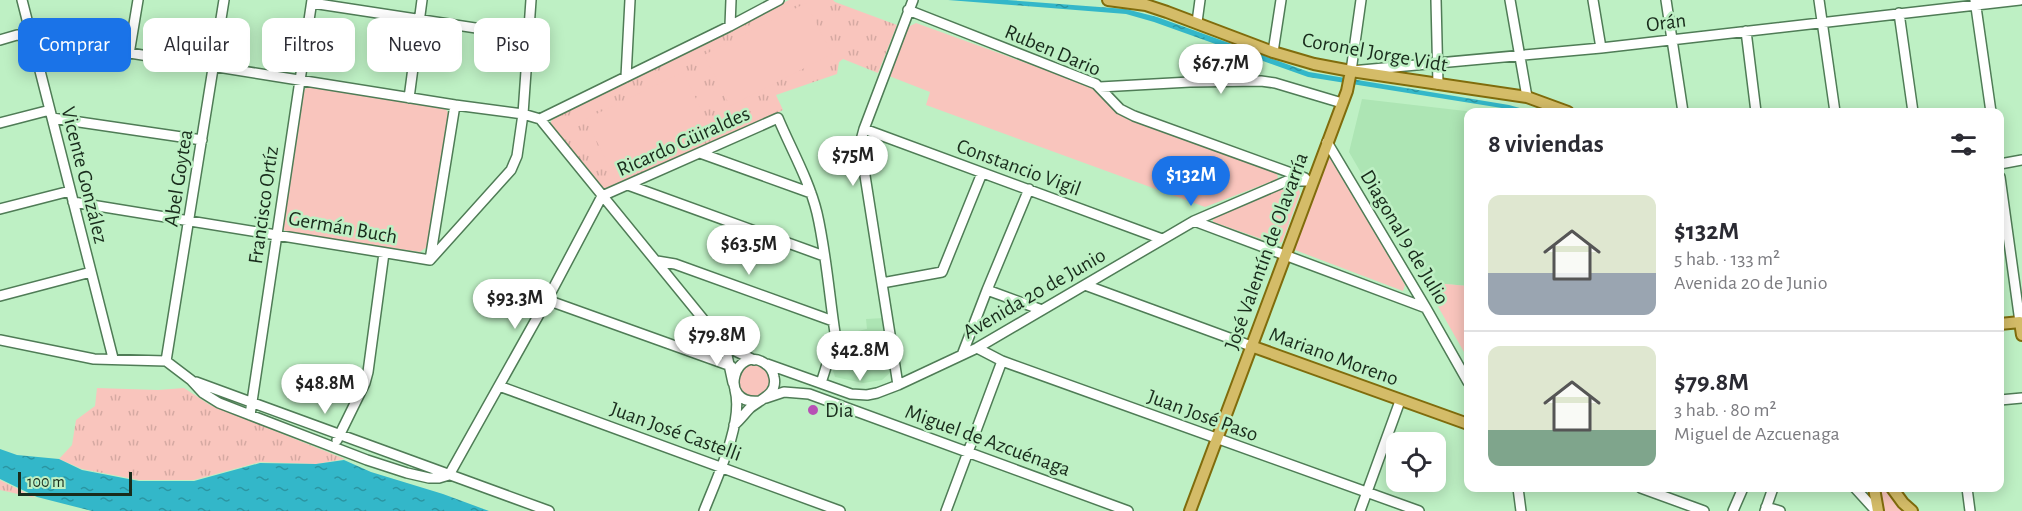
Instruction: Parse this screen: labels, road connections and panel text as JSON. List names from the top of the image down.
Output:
{
  "streets": {
    "main road": ["Coronel Jorge Vidt", "José Valentín de Olavarría", "Mariano Moreno"],
    "street": [
      "Orán",
      "Ruben Dario",
      "Ricardo Güiraldes",
      "Constancio Vigil",
      "Vicente González",
      "Abel Goytea",
      "Francisco Ortíz",
      "Germán Buch",
      "Diagonal 9 de Julio",
      "Avenida 20 de Junio",
      "Juan José Paso",
      "Juan José Castelli",
      "Miguel de Azcuénaga"
    ]
  },
  "crossings": [
    ["Orán", "Coronel Jorge Vidt"],
    ["Orán", "José Valentín de Olavarría"],
    ["Ruben Dario", "José Valentín de Olavarría"],
    ["Ruben Dario", "Avenida 20 de Junio"],
    ["Coronel Jorge Vidt", "José Valentín de Olavarría"],
    ["Constancio Vigil", "Avenida 20 de Junio"],
    ["Vicente González", "Germán Buch"],
    ["Abel Goytea", "Germán Buch"],
    ["Francisco Ortíz", "Germán Buch"],
    ["Diagonal 9 de Julio", "José Valentín de Olavarría"],
    ["José Valentín de Olavarría", "Avenida 20 de Junio"],
    ["José Valentín de Olavarría", "Mariano Moreno"],
    ["José Valentín de Olavarría", "Juan José Paso"],
    ["Avenida 20 de Junio", "Mariano Moreno"],
    ["Avenida 20 de Junio", "Juan José Paso"],
    ["Avenida 20 de Junio", "Miguel de Azcuénaga"]
  ],
  "places": ["Dia"],
  "scale_bar": "100 m",
  "page": {
    "chip": [
      "Comprar",
      "Alquilar",
      "Filtros",
      "Nuevo",
      "Piso"
    ],
    "price": [
      "$67.7M",
      "$75M",
      "$132M",
      "$63.5M",
      "$93.3M",
      "$79.8M",
      "$42.8M",
      "$48.8M"
    ],
    "heading": "8 viviendas",
    "list": [
      {
        "name": "$132M",
        "note": "5 hab. · 133 m² · Avenida 20 de Junio"
      },
      {
        "name": "$79.8M",
        "note": "3 hab. · 80 m² · Miguel de Azcuenaga"
      }
    ],
    "scale": "100 m"
  }
}
